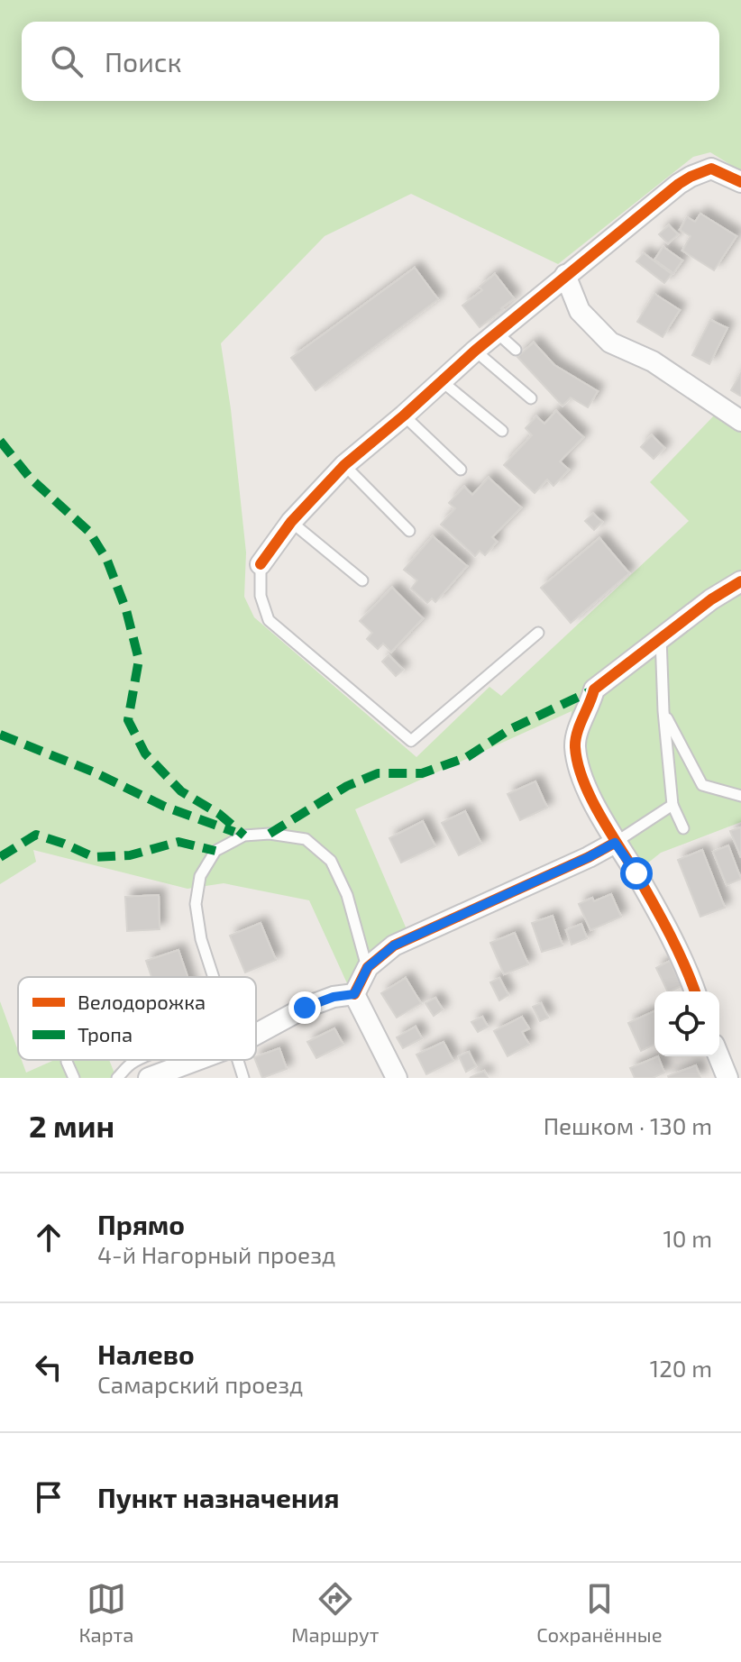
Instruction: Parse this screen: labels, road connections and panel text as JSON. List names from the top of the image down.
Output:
{
  "legend": ["Велодорожка", "Тропа"],
  "page": {
    "search": "Поиск",
    "heading": ["2 мин", "Пешком · 130 m"],
    "list": [
      ["Прямо", "4-й Нагорный проезд", "10 m"],
      ["Налево", "Самарский проезд", "120 m"],
      "Пункт назначения"
    ],
    "nav": ["Карта", "Маршрут", "Сохранённые"]
  }
}
